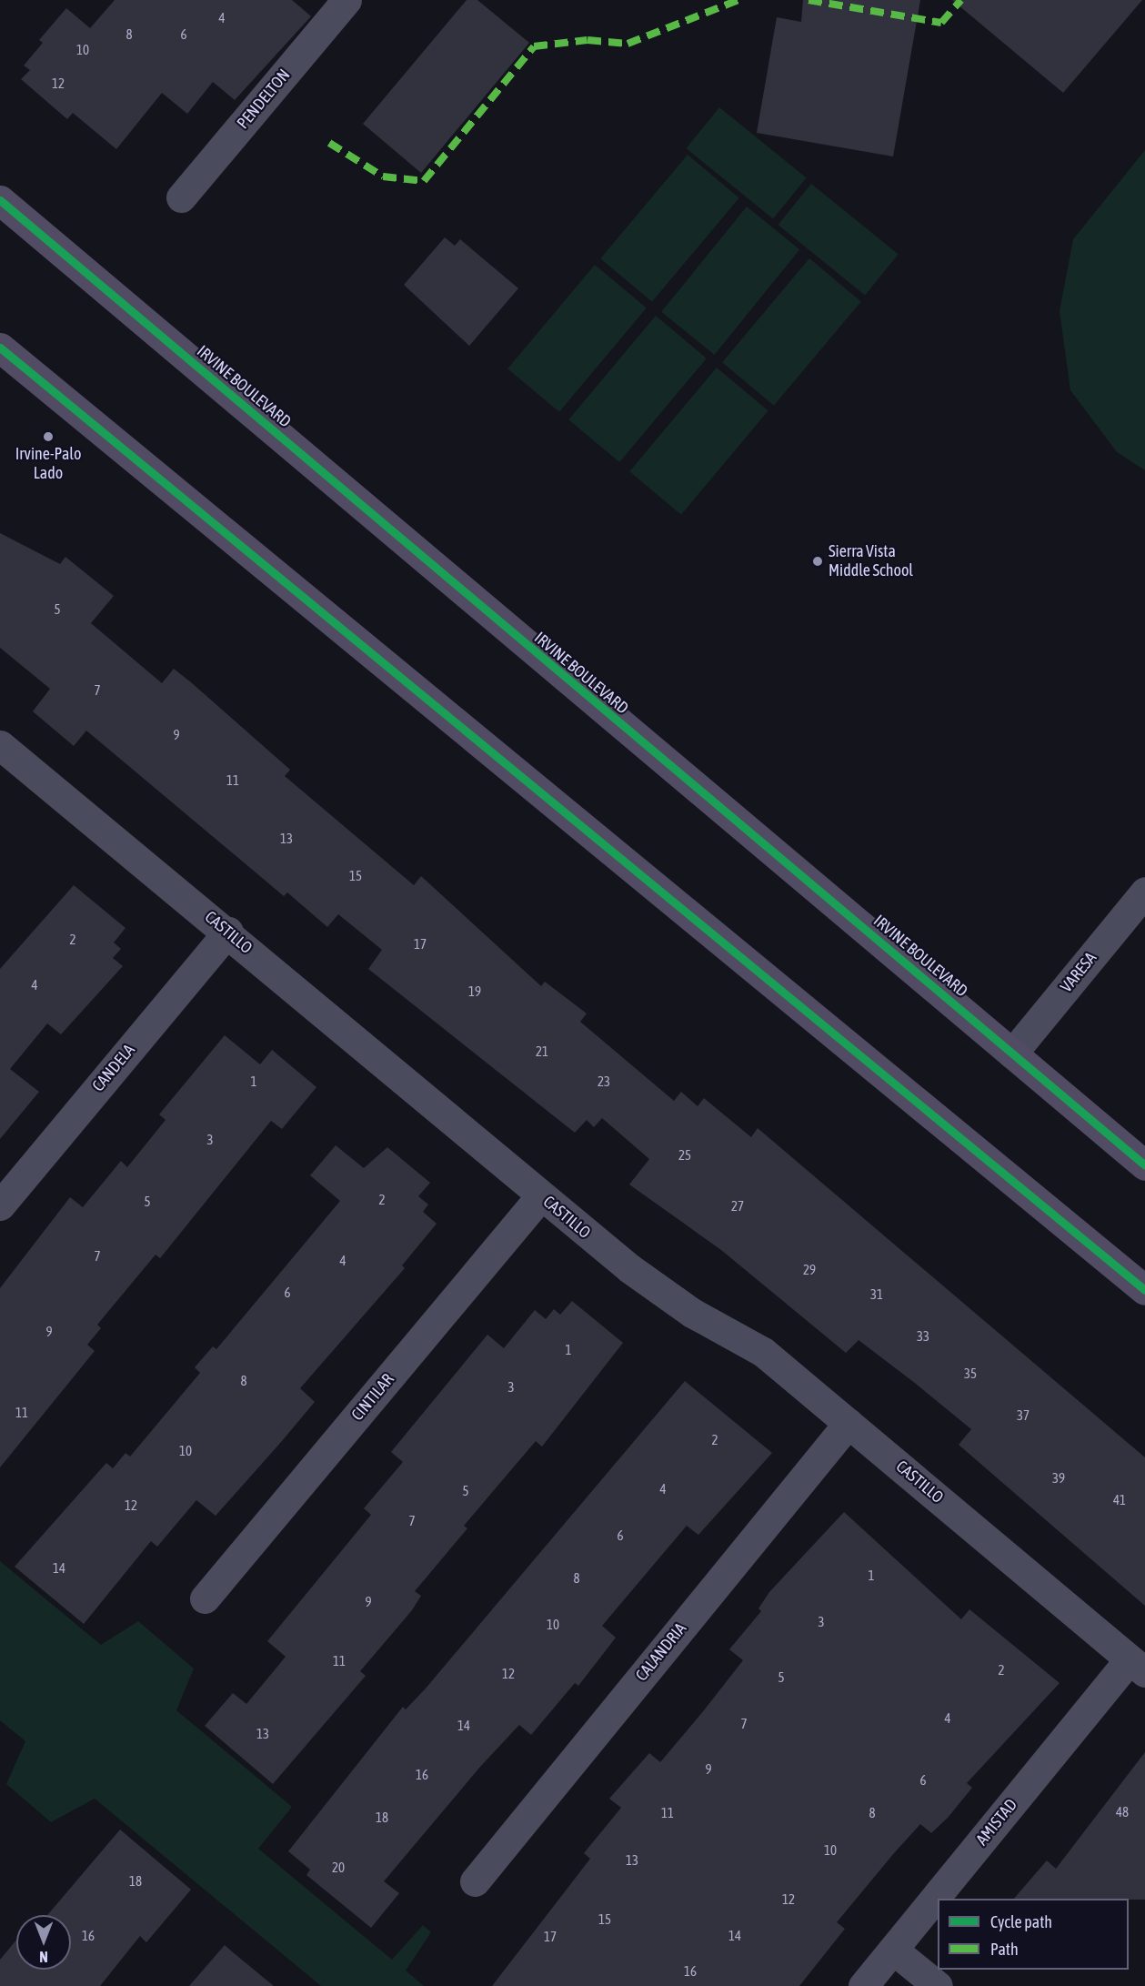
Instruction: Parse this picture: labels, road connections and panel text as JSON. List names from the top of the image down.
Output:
{
  "streets": {
    "main road": ["IRVINE BOULEVARD"],
    "street": [
      "PENDELTON",
      "CASTILLO",
      "VARESA",
      "CANDELA",
      "CINTILAR",
      "CALANDRIA",
      "AMISTAD"
    ]
  },
  "crossings": [
    ["IRVINE BOULEVARD", "VARESA"],
    ["CASTILLO", "CANDELA"],
    ["CASTILLO", "CINTILAR"],
    ["CASTILLO", "CALANDRIA"],
    ["CASTILLO", "AMISTAD"]
  ],
  "places": ["Irvine-Palo Lado", "Sierra Vista Middle School"],
  "house_numbers": [
    "4",
    "8",
    "6",
    "10",
    "12",
    "5",
    "7",
    "9",
    "11",
    "13",
    "15",
    "2",
    "17",
    "4",
    "19",
    "21",
    "1",
    "23",
    "3",
    "25",
    "2",
    "5",
    "27",
    "7",
    "4",
    "29",
    "6",
    "31",
    "9",
    "33",
    "1",
    "35",
    "8",
    "3",
    "11",
    "37",
    "2",
    "10",
    "39",
    "4",
    "5",
    "41",
    "12",
    "7",
    "6",
    "14",
    "1",
    "8",
    "9",
    "3",
    "10",
    "11",
    "2",
    "12",
    "5",
    "4",
    "7",
    "14",
    "13",
    "9",
    "16",
    "6",
    "48",
    "11",
    "8",
    "18",
    "10",
    "13",
    "20",
    "18",
    "12",
    "15",
    "16",
    "14",
    "17",
    "16"
  ],
  "legend": ["Cycle path", "Path"],
  "north": "bottom"
}
